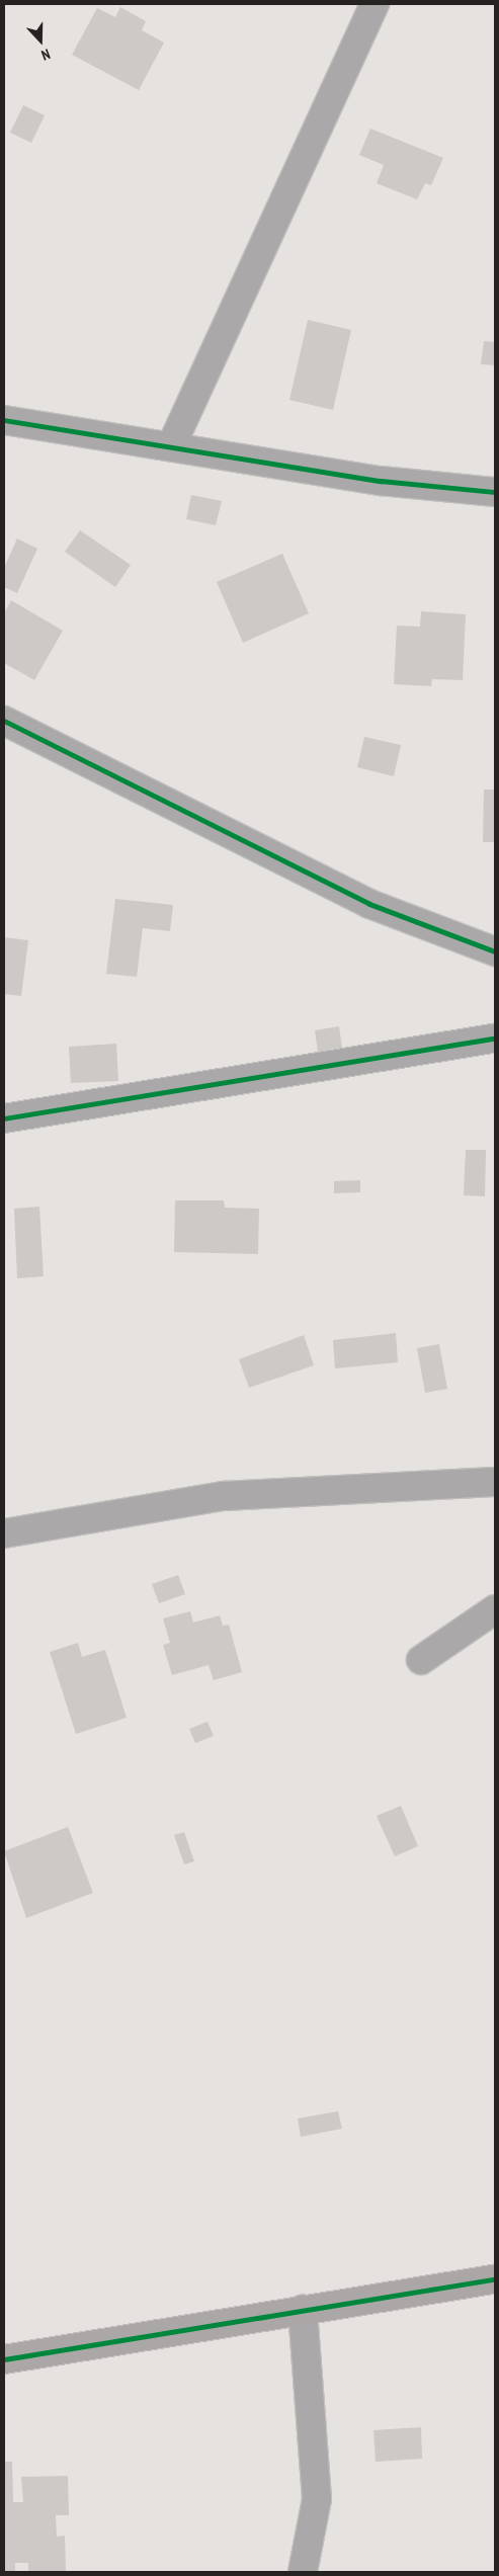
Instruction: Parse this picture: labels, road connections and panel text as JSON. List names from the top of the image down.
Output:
{
  "north": "bottom"
}
